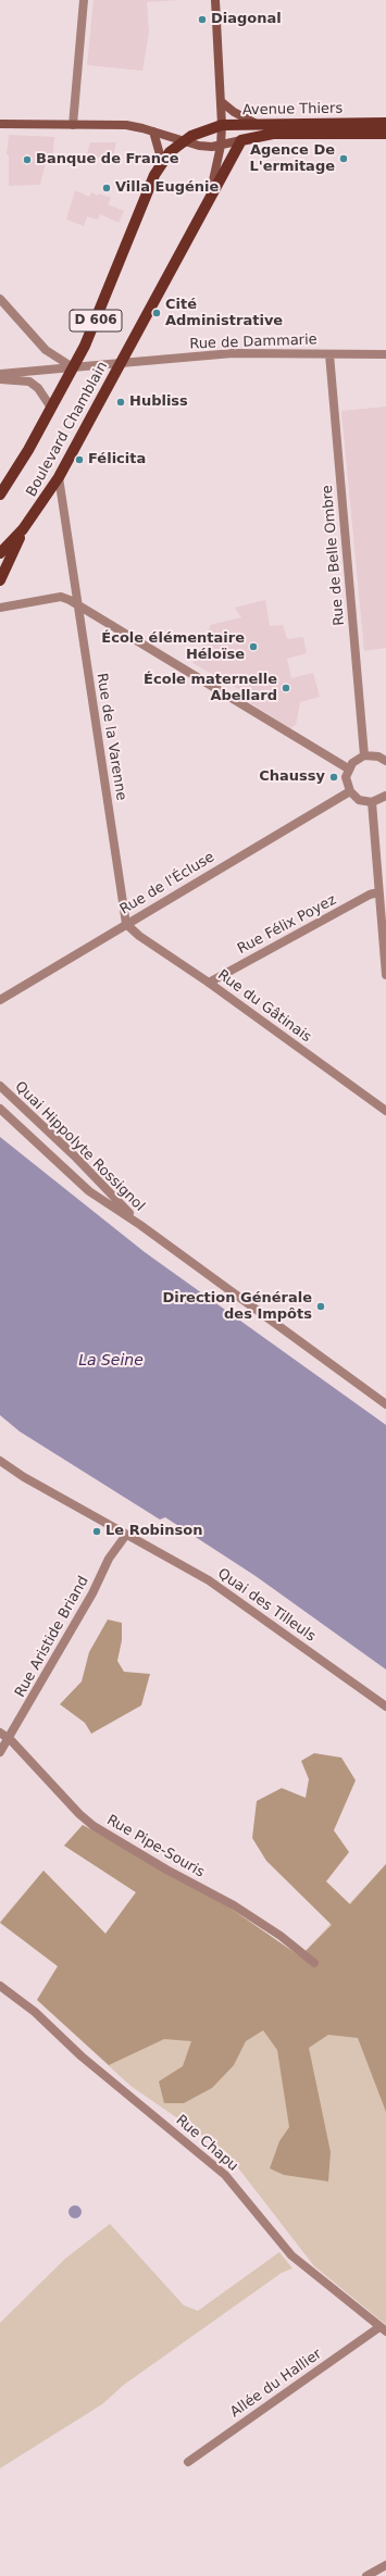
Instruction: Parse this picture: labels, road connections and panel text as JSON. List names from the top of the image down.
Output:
{
  "streets": {
    "main road": ["Avenue Thiers", "D 606", "Boulevard Chamblain"],
    "street": [
      "Rue de Dammarie",
      "Rue de Belle Ombre",
      "Rue de la Varenne",
      "Rue de l'Écluse",
      "Rue Félix Poyez",
      "Rue du Gâtinais",
      "Quai Hippolyte Rossignol",
      "Quai des Tilleuls",
      "Rue Aristide Briand",
      "Rue Pipe-Souris",
      "Rue Chapu",
      "Allée du Hallier"
    ]
  },
  "crossings": [
    ["Avenue Thiers", "Boulevard Chamblain"],
    ["D 606", "Boulevard Chamblain"],
    ["Rue de Dammarie", "Boulevard Chamblain"],
    ["Rue de Dammarie", "Rue de Belle Ombre"],
    ["Boulevard Chamblain", "Rue de la Varenne"],
    ["Rue de la Varenne", "Rue de l'Écluse"],
    ["Rue de la Varenne", "Rue du Gâtinais"],
    ["Rue de l'Écluse", "Rue du Gâtinais"],
    ["Rue Félix Poyez", "Rue du Gâtinais"],
    ["Quai des Tilleuls", "Rue Aristide Briand"],
    ["Rue Aristide Briand", "Rue Pipe-Souris"],
    ["Rue Chapu", "Allée du Hallier"]
  ],
  "water": ["La Seine"],
  "places": [
    "Diagonal",
    "Agence De L'ermitage",
    "Banque de France",
    "Villa Eugénie",
    "Cité Administrative",
    "Hubliss",
    "Félicita",
    "École élémentaire Héloïse",
    "École maternelle Abellard",
    "Chaussy",
    "Direction Générale des Impôts",
    "Le Robinson"
  ]
}
